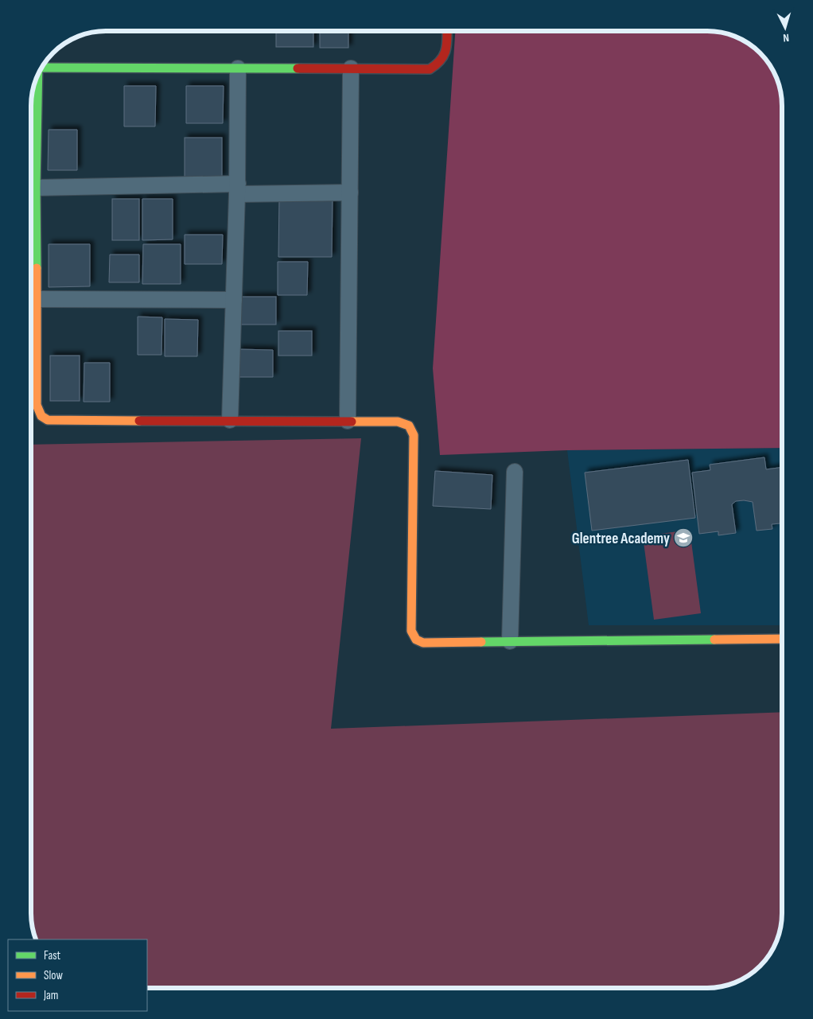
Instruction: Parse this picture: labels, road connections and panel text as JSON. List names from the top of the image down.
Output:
{
  "places": {
    "school or university": ["Glentree Academy"]
  },
  "legend": ["Fast", "Slow", "Jam"],
  "north": "bottom"
}
